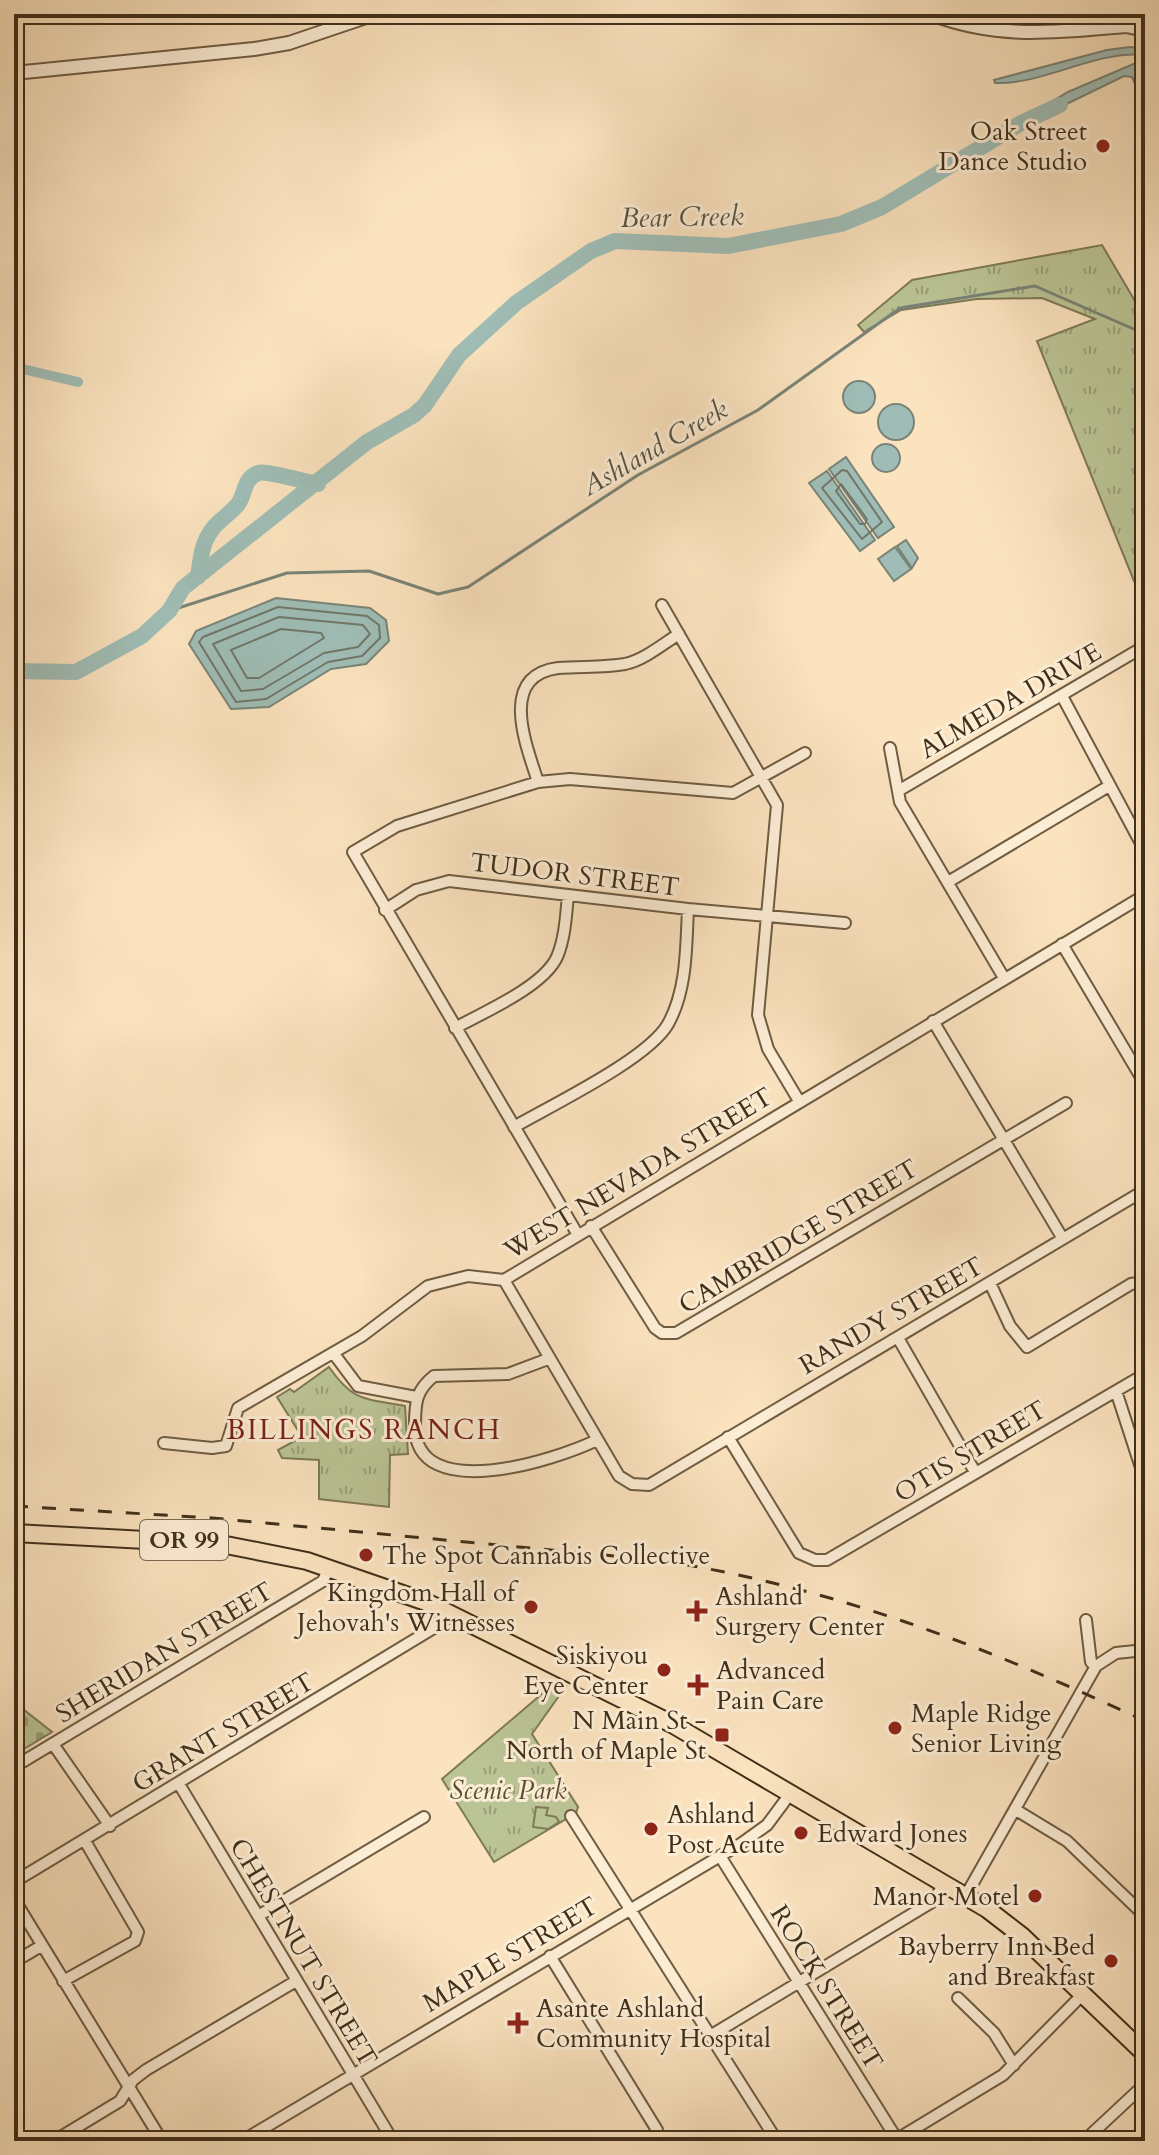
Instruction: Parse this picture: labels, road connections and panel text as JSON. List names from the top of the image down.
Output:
{
  "streets": {
    "main road": ["OR 99"],
    "street": [
      "ALMEDA DRIVE",
      "TUDOR STREET",
      "WEST NEVADA STREET",
      "CAMBRIDGE STREET",
      "RANDY STREET",
      "OTIS STREET",
      "SHERIDAN STREET",
      "GRANT STREET",
      "CHESTNUT STREET",
      "MAPLE STREET",
      "ROCK STREET"
    ]
  },
  "crossings": [
    ["WEST NEVADA STREET", "CAMBRIDGE STREET"],
    ["RANDY STREET", "OTIS STREET"],
    ["OR 99", "SHERIDAN STREET"],
    ["OR 99", "GRANT STREET"],
    ["OR 99", "MAPLE STREET"],
    ["GRANT STREET", "CHESTNUT STREET"],
    ["CHESTNUT STREET", "MAPLE STREET"],
    ["MAPLE STREET", "ROCK STREET"]
  ],
  "districts": ["BILLINGS RANCH"],
  "water": ["Bear Creek", "Ashland Creek"],
  "parks": ["Scenic Park"],
  "places": {
    "other": [
      "Oak Street Dance Studio",
      "The Spot Cannabis Collective",
      "Kingdom Hall of Jehovah's Witnesses",
      "Siskiyou Eye Center",
      "Maple Ridge Senior Living",
      "Ashland Post Acute",
      "Edward Jones",
      "Manor Motel",
      "Bayberry Inn Bed and Breakfast"
    ],
    "health": ["Ashland Surgery Center", "Advanced Pain Care", "Asante Ashland Community Hospital"],
    "transit": ["N Main St - North of Maple St"]
  }
}
